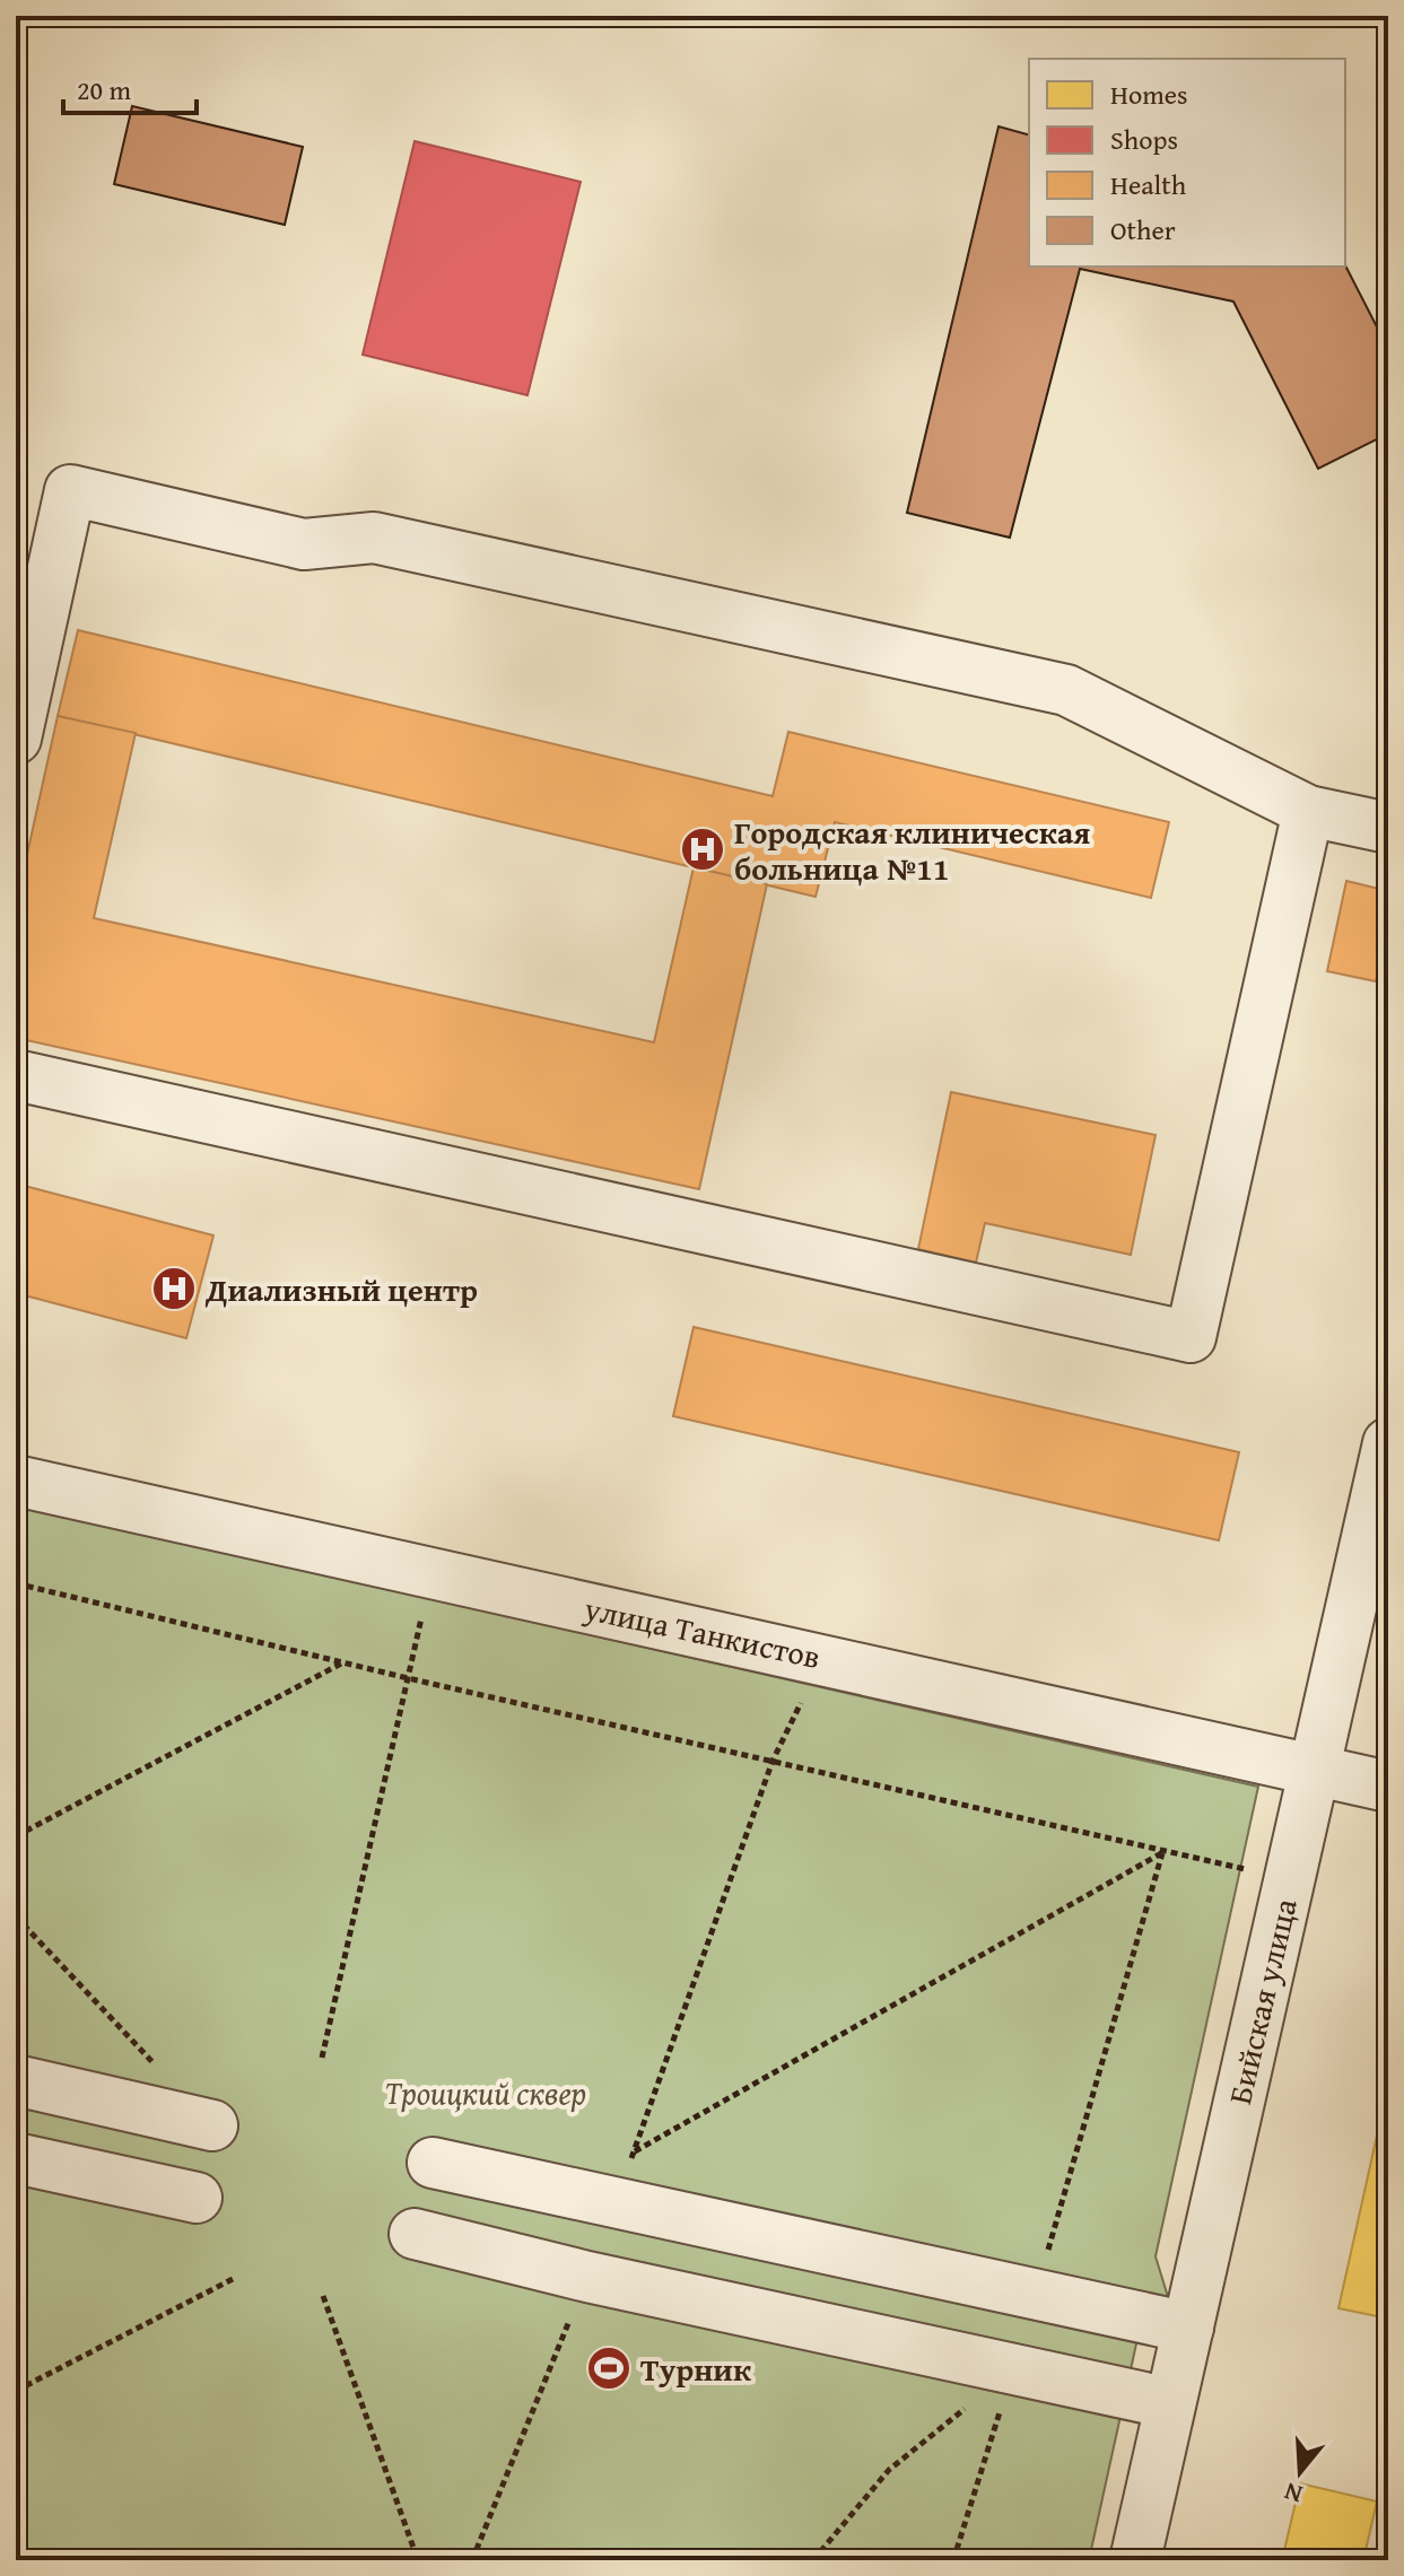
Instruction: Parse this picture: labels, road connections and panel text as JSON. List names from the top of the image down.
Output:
{
  "streets": {
    "street": ["улица Танкистов", "Бийская улица"]
  },
  "crossings": [
    ["улица Танкистов", "Бийская улица"]
  ],
  "parks": ["Троицкий сквер"],
  "places": {
    "hospital": ["Городская клиническая больница №11", "Диализный центр"],
    "sports": ["Турник"]
  },
  "legend": [
    "Homes",
    "Shops",
    "Health",
    "Other"
  ],
  "scale_bar": "20 m",
  "north": "bottom"
}
